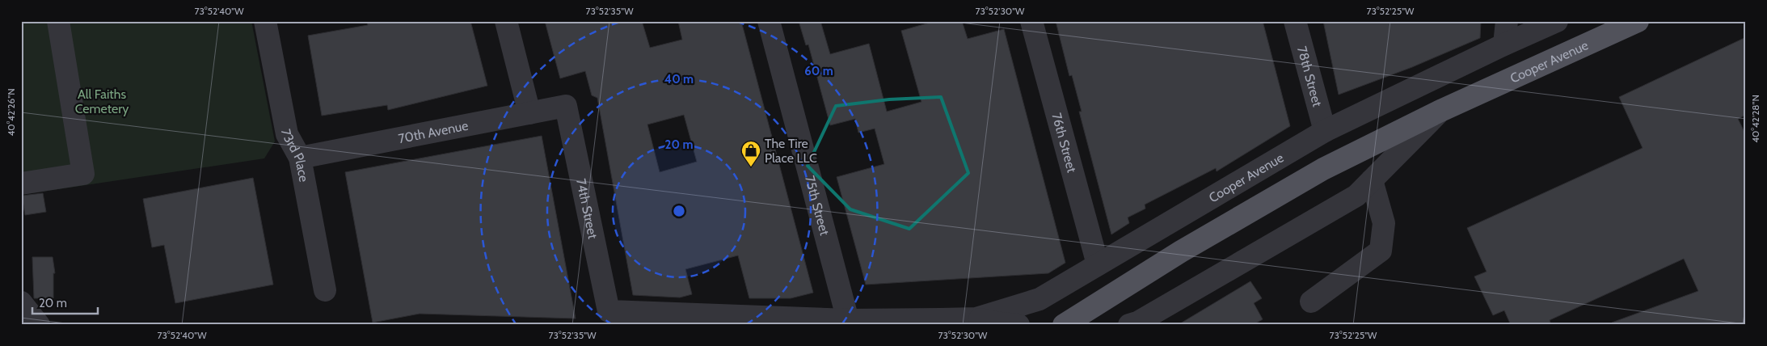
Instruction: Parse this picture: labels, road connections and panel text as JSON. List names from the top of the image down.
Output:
{
  "streets": {
    "main road": ["Cooper Avenue"],
    "street": [
      "78th Street",
      "70th Avenue",
      "76th Street",
      "73rd Place",
      "75th Street",
      "74th Street"
    ]
  },
  "crossings": [
    ["Cooper Avenue", "78th Street"],
    ["Cooper Avenue", "76th Street"],
    ["70th Avenue", "73rd Place"],
    ["70th Avenue", "74th Street"],
    ["75th Street", "74th Street"]
  ],
  "parks": ["All Faiths Cemetery"],
  "places": {
    "shop": ["The Tire Place LLC"]
  },
  "scale_bar": "20 m",
  "coordinates": [
    "73°52'40\"W",
    "73°52'35\"W",
    "73°52'30\"W",
    "73°52'25\"W",
    "40°42'26\"N",
    "40°42'28\"N"
  ],
  "rings": ["60 m", "40 m", "20 m"]
}
